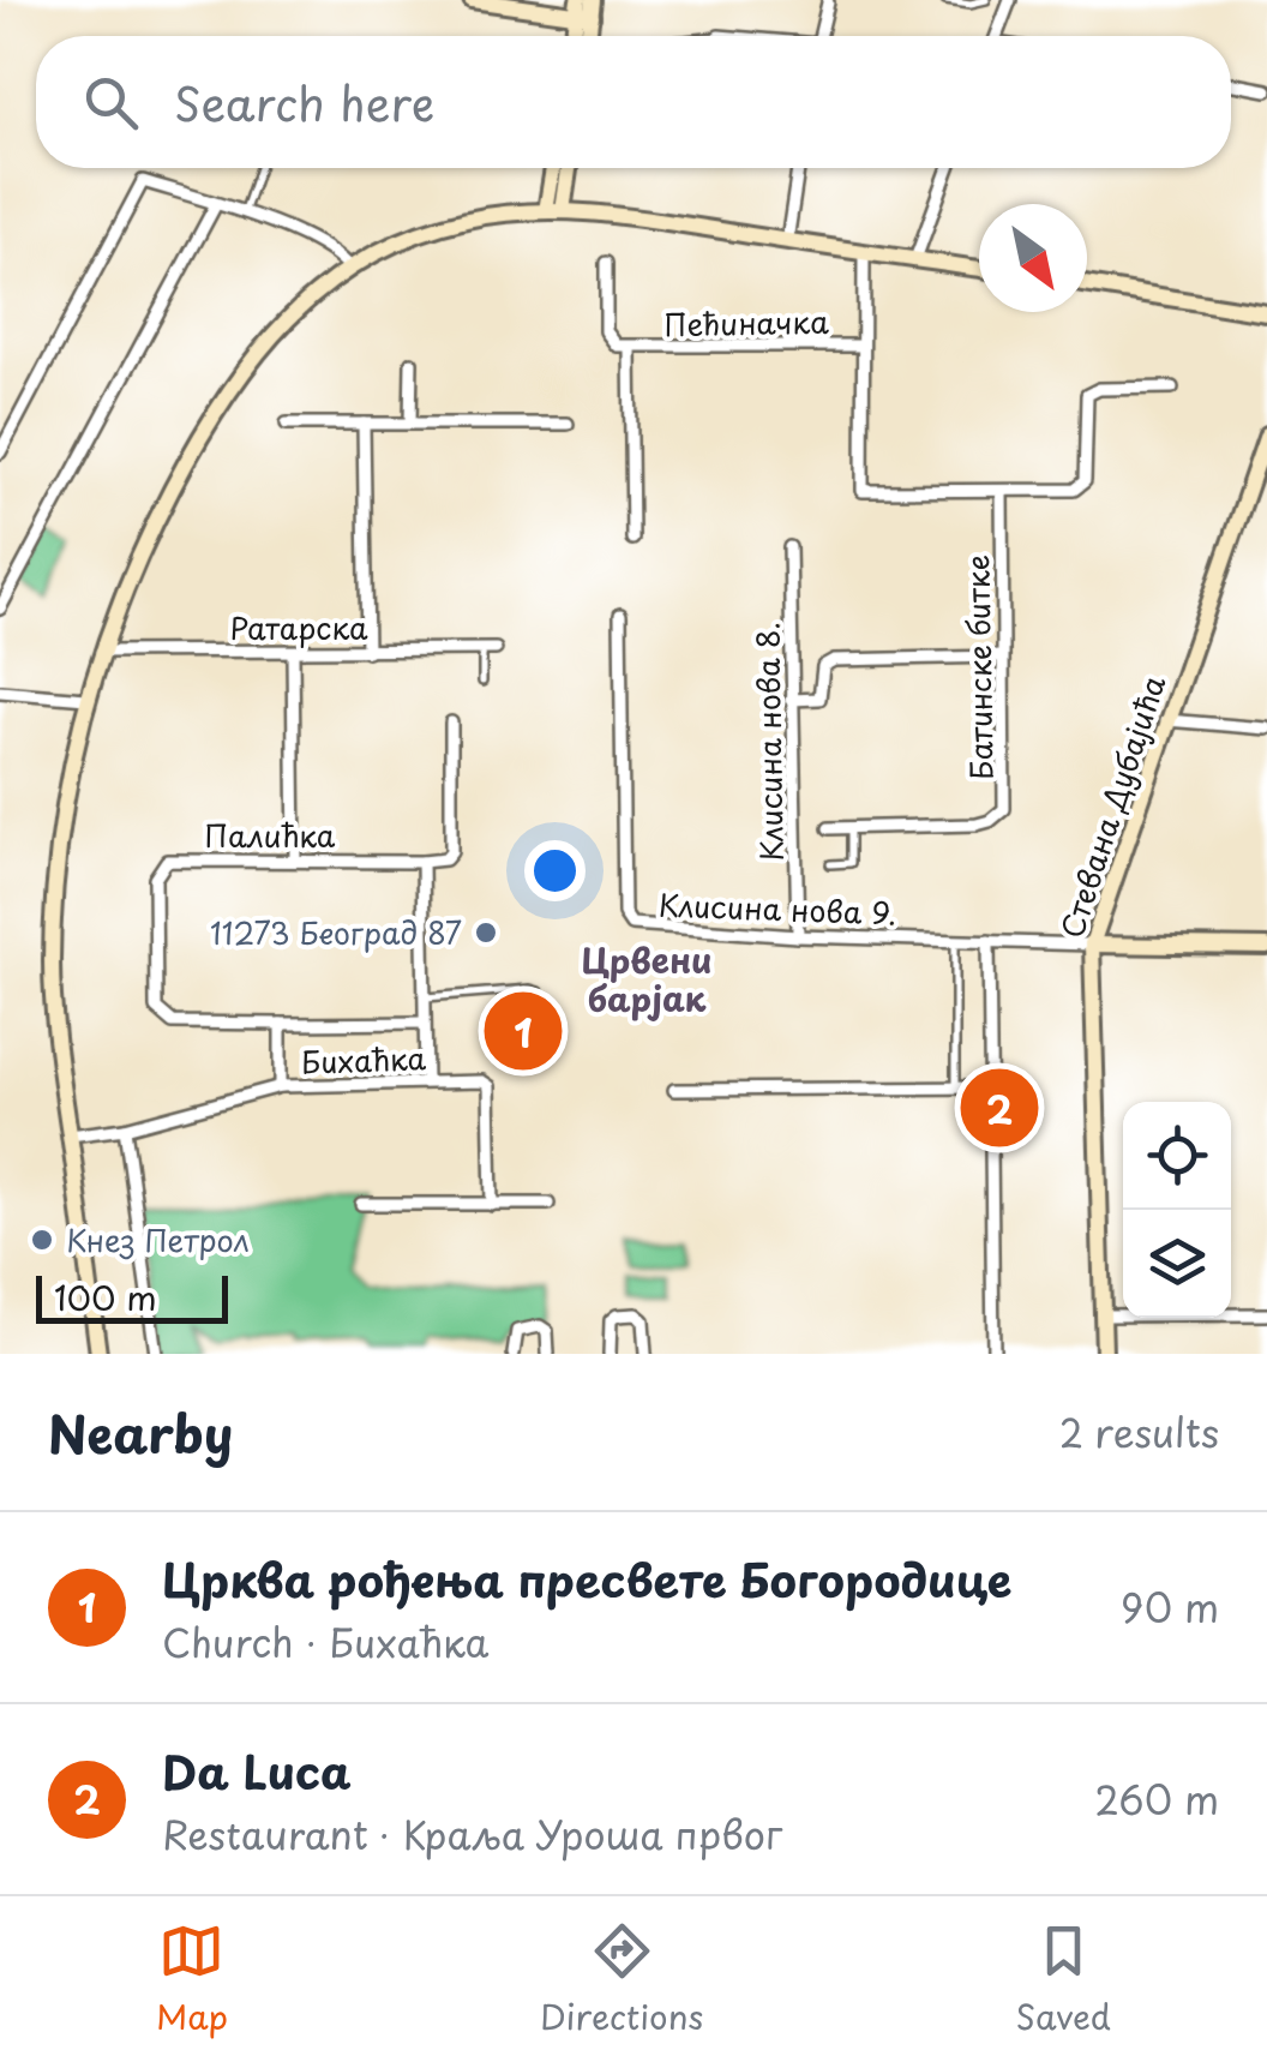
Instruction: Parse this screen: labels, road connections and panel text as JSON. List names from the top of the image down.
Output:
{
  "streets": {
    "street": [
      "Пећиначка",
      "Ратарска",
      "Батинске битке",
      "Клисина нова 8.",
      "Стевана Дубајића",
      "Палићка",
      "Клисина нова 9.",
      "Бихаћка"
    ]
  },
  "crossings": [
    ["Клисина нова 8.", "Клисина нова 9."],
    ["Стевана Дубајића", "Клисина нова 9."]
  ],
  "districts": ["Црвени барјак"],
  "places": ["11273 Београд 87", "Кнез Петрол"],
  "scale_bar": "100 m",
  "north": "bottom right",
  "page": {
    "search": "Search here",
    "pins": ["1", "2"],
    "scale": "100 m",
    "heading": ["Nearby", "2 results"],
    "list": [
      {
        "mark": "1",
        "name": "Црква рођења пресвете Богородице",
        "note": "Church · Бихаћка",
        "value": "90 m"
      },
      {
        "mark": "2",
        "name": "Da Luca",
        "note": "Restaurant · Краља Уроша првог",
        "value": "260 m"
      }
    ],
    "nav": ["Map", "Directions", "Saved"]
  }
}
